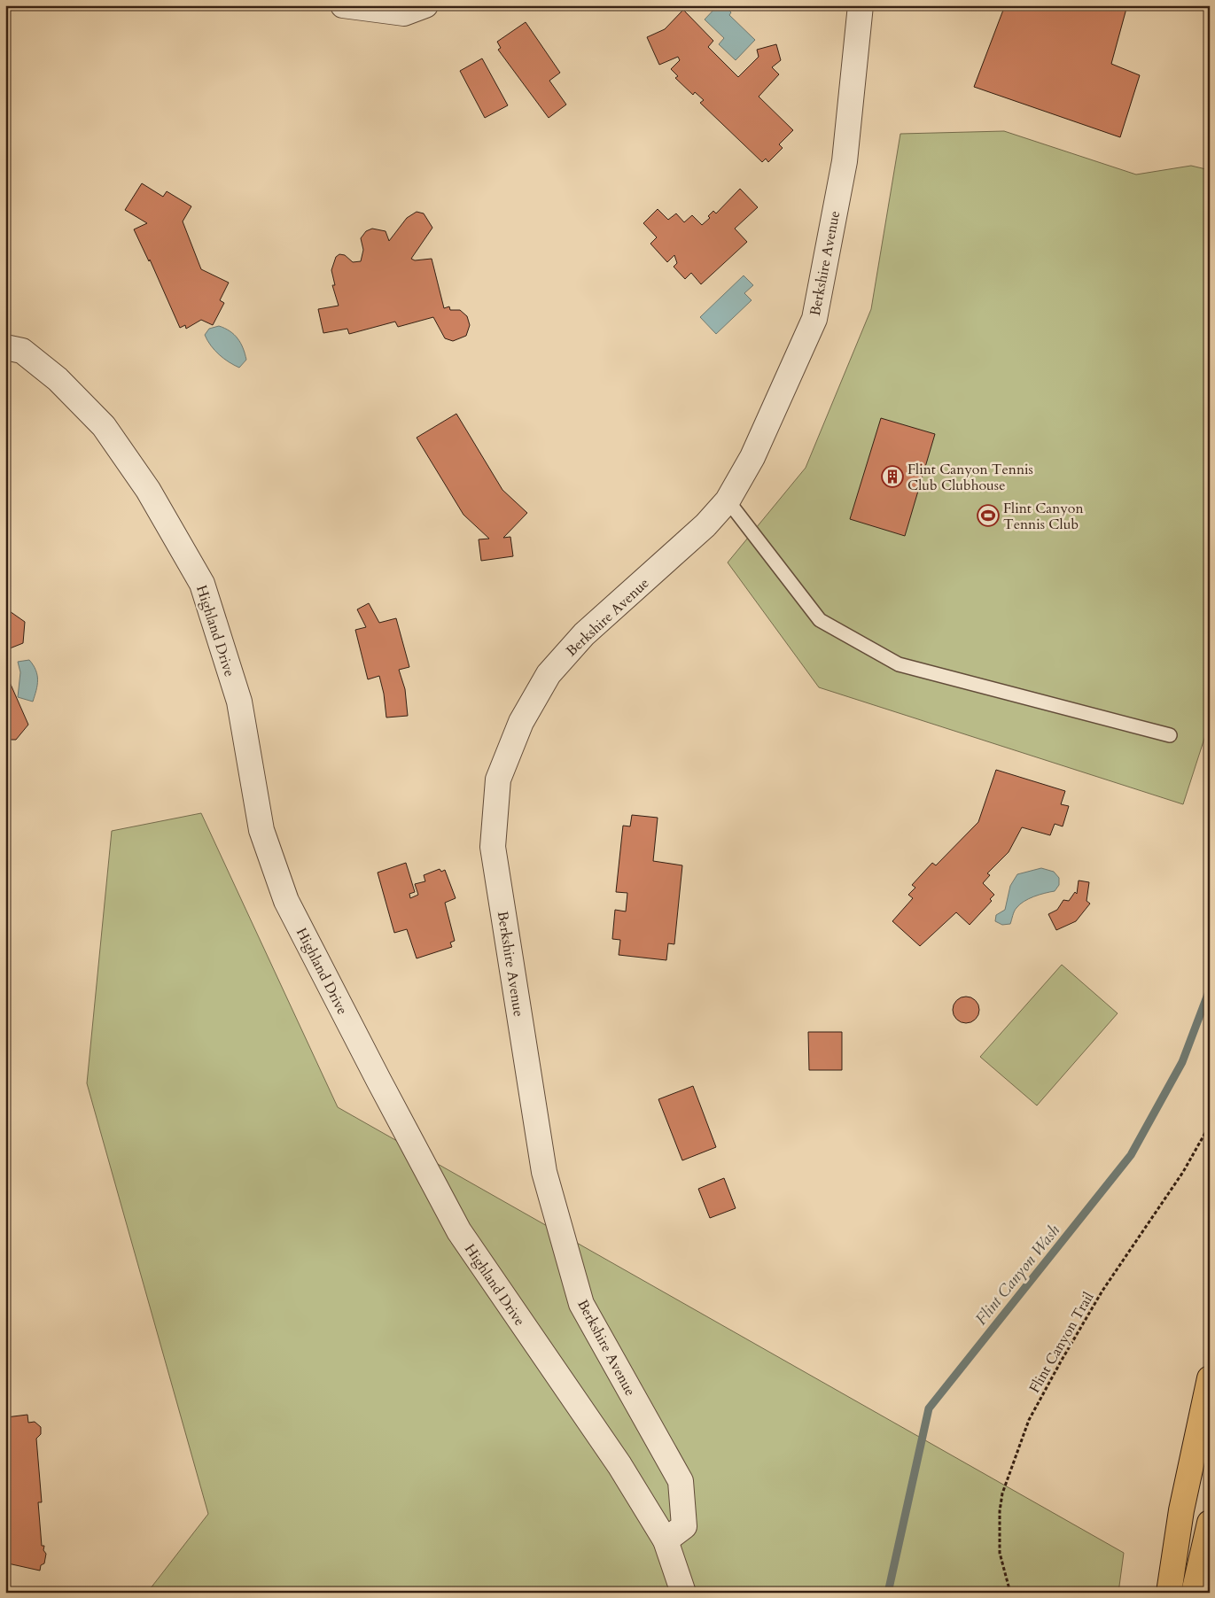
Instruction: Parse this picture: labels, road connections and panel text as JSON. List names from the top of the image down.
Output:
{
  "streets": {
    "street": ["Berkshire Avenue", "Highland Drive"],
    "path": ["Flint Canyon Trail"]
  },
  "crossings": [
    ["Berkshire Avenue", "Highland Drive"]
  ],
  "water": ["Flint Canyon Wash"],
  "places": {
    "building": ["Flint Canyon Tennis Club Clubhouse"],
    "sports": ["Flint Canyon Tennis Club"]
  }
}
